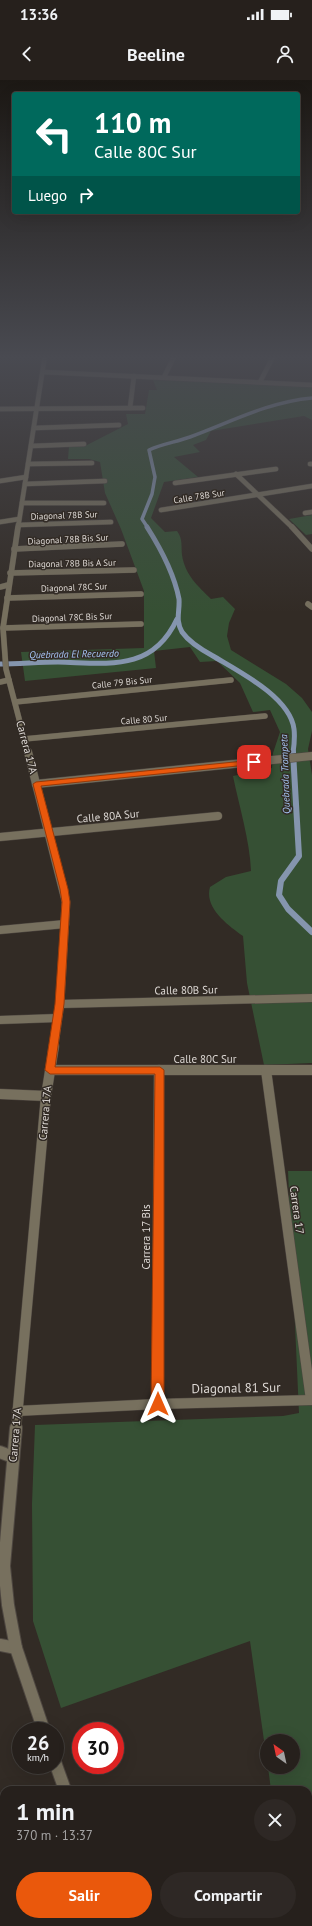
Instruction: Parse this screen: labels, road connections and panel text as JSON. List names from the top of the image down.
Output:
{
  "streets": {
    "street": [
      "Calle 78B Sur",
      "Diagonal 78B Sur",
      "Diagonal 78B Bis Sur",
      "Diagonal 78B Bis A Sur",
      "Diagonal 78C Sur",
      "Diagonal 78C Bis Sur",
      "Calle 79 Bis Sur",
      "Calle 80 Sur",
      "Carrera 17A",
      "Calle 80A Sur",
      "Calle 80B Sur",
      "Calle 80C Sur",
      "Carrera 17",
      "Carrera 17 Bis",
      "Diagonal 81 Sur"
    ]
  },
  "crossings": [
    ["Diagonal 78B Sur", "Carrera 17A"],
    ["Diagonal 78B Bis Sur", "Carrera 17A"],
    ["Diagonal 78B Bis A Sur", "Carrera 17A"],
    ["Diagonal 78C Sur", "Carrera 17A"],
    ["Diagonal 78C Bis Sur", "Carrera 17A"],
    ["Calle 79 Bis Sur", "Carrera 17A"],
    ["Calle 80 Sur", "Carrera 17A"],
    ["Carrera 17A", "Calle 80A Sur"],
    ["Carrera 17A", "Calle 80B Sur"],
    ["Carrera 17A", "Calle 80C Sur"],
    ["Carrera 17A", "Diagonal 81 Sur"],
    ["Calle 80C Sur", "Carrera 17"],
    ["Calle 80C Sur", "Carrera 17 Bis"],
    ["Carrera 17", "Diagonal 81 Sur"],
    ["Carrera 17 Bis", "Diagonal 81 Sur"]
  ],
  "water": ["Quebrada El Recuerdo", "Quebrada Trompeta"],
  "north": "top left",
  "page": {
    "status": "13:36",
    "header": "Beeline",
    "turn": ["110 m", "Calle 80C Sur"],
    "then": "Luego",
    "speed": "26 km/h",
    "limit": "30",
    "heading": ["1 min", "370 m · 13:37"],
    "buttons": ["Salir", "Compartir"]
  }
}
